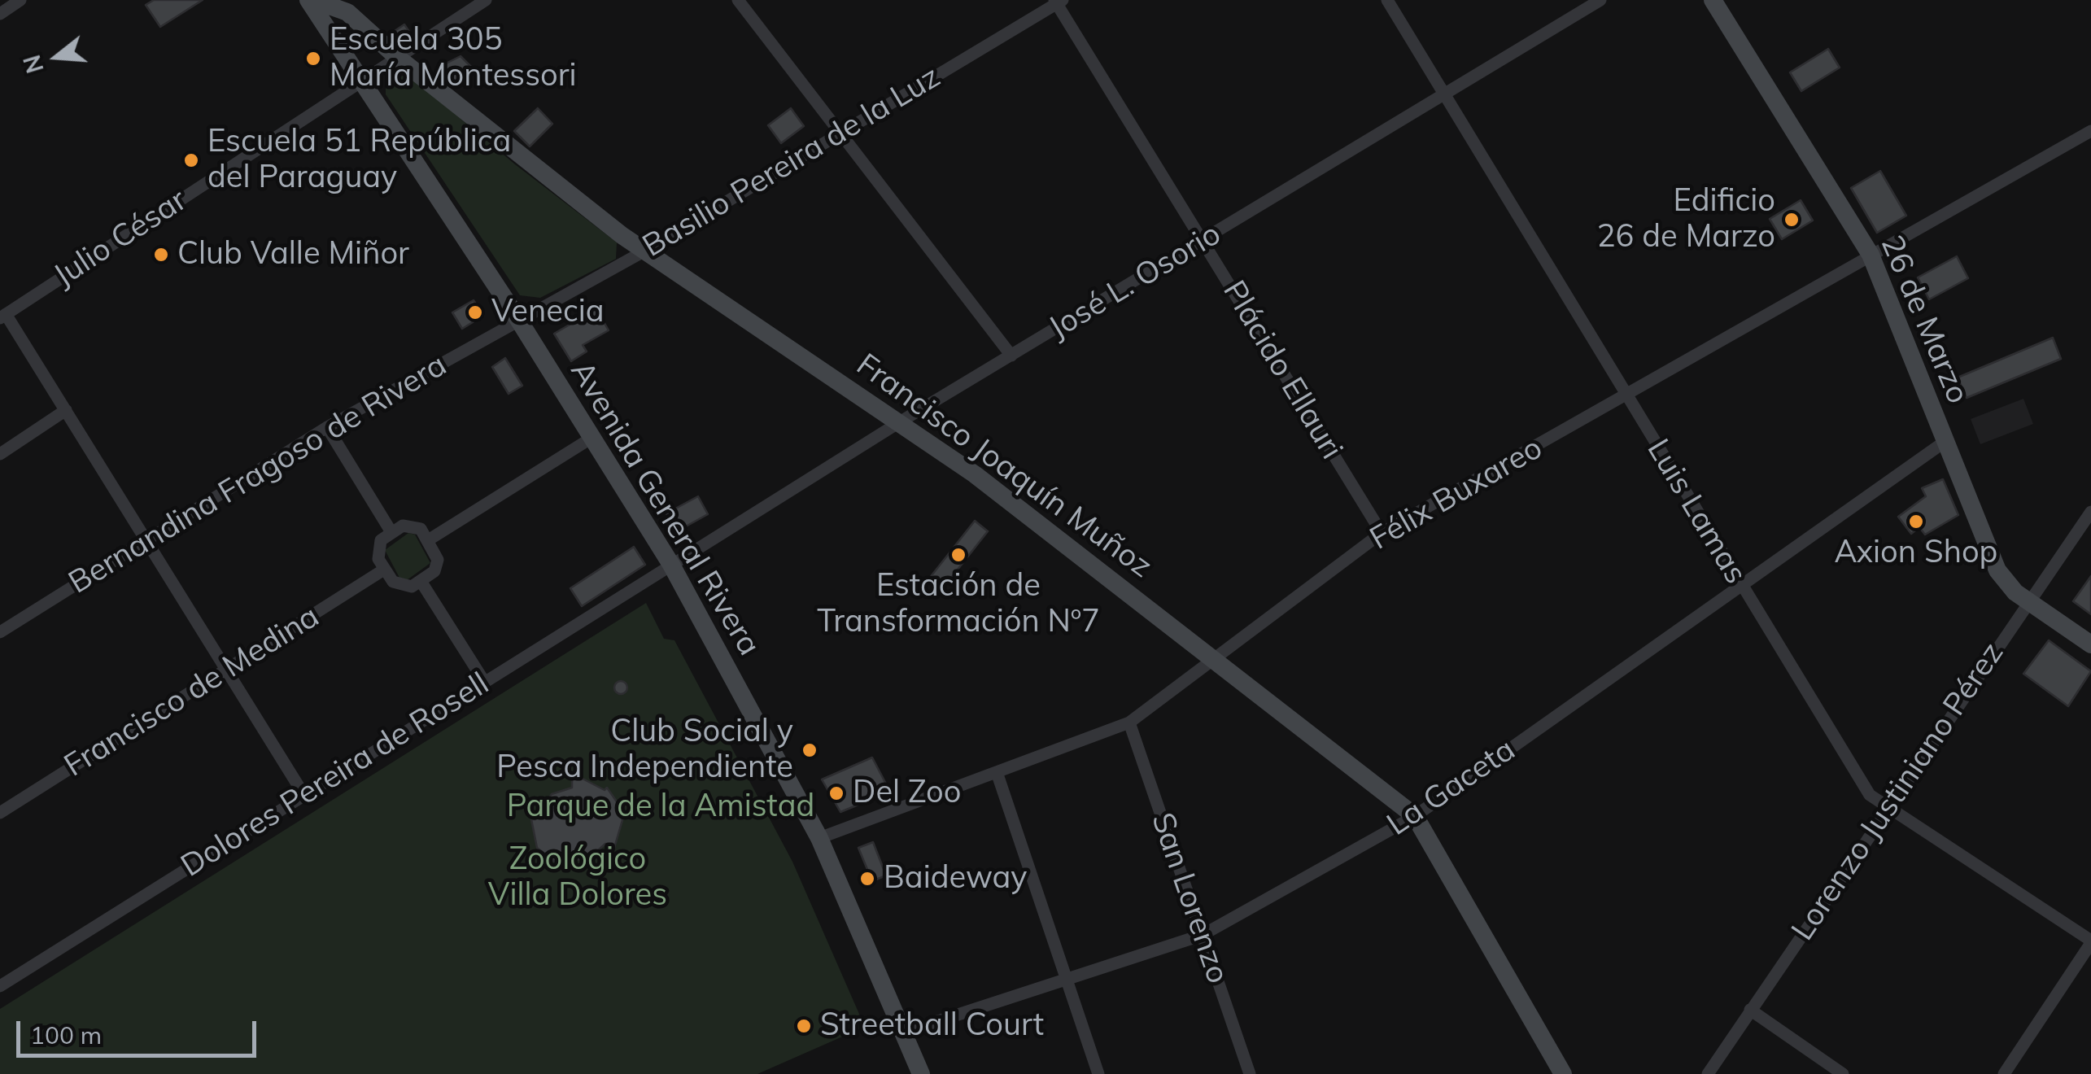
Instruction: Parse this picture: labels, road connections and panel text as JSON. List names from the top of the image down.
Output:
{
  "streets": {
    "street": [
      "Basilio Pereira de la Luz",
      "Julio César",
      "José L. Osorio",
      "26 de Marzo",
      "Plácido Ellauri",
      "Francisco Joaquín Muñoz",
      "Bernandina Fragoso de Rivera",
      "Félix Buxareo",
      "Avenida General Rivera",
      "Luis Lamas",
      "Francisco de Medina",
      "Dolores Pereira de Rosell",
      "La Gaceta",
      "Lorenzo Justiniano Pérez",
      "San Lorenzo"
    ]
  },
  "crossings": [
    ["Basilio Pereira de la Luz", "Plácido Ellauri"],
    ["Basilio Pereira de la Luz", "Francisco Joaquín Muñoz"],
    ["Basilio Pereira de la Luz", "Bernandina Fragoso de Rivera"],
    ["Basilio Pereira de la Luz", "Avenida General Rivera"],
    ["Julio César", "Francisco Joaquín Muñoz"],
    ["Julio César", "Avenida General Rivera"],
    ["José L. Osorio", "Plácido Ellauri"],
    ["José L. Osorio", "Francisco Joaquín Muñoz"],
    ["José L. Osorio", "Avenida General Rivera"],
    ["José L. Osorio", "Luis Lamas"],
    ["José L. Osorio", "Dolores Pereira de Rosell"],
    ["26 de Marzo", "Félix Buxareo"],
    ["26 de Marzo", "La Gaceta"],
    ["26 de Marzo", "Lorenzo Justiniano Pérez"],
    ["Plácido Ellauri", "Félix Buxareo"],
    ["Francisco Joaquín Muñoz", "Félix Buxareo"],
    ["Francisco Joaquín Muñoz", "Avenida General Rivera"],
    ["Francisco Joaquín Muñoz", "La Gaceta"],
    ["Bernandina Fragoso de Rivera", "Avenida General Rivera"],
    ["Félix Buxareo", "Avenida General Rivera"],
    ["Félix Buxareo", "Luis Lamas"],
    ["Félix Buxareo", "San Lorenzo"],
    ["Avenida General Rivera", "Dolores Pereira de Rosell"],
    ["Avenida General Rivera", "La Gaceta"],
    ["Luis Lamas", "La Gaceta"],
    ["Luis Lamas", "Lorenzo Justiniano Pérez"],
    ["La Gaceta", "San Lorenzo"]
  ],
  "parks": ["Parque de la Amistad", "Zoológico Villa Dolores"],
  "places": [
    "Escuela 305 María Montessori",
    "Escuela 51 República del Paraguay",
    "Edificio 26 de Marzo",
    "Club Valle Miñor",
    "Venecia",
    "Axion Shop",
    "Estación de Transformación Nº7",
    "Club Social y Pesca Independiente",
    "Del Zoo",
    "Baideway",
    "Streetball Court"
  ],
  "scale_bar": "100 m",
  "north": "left"
}
